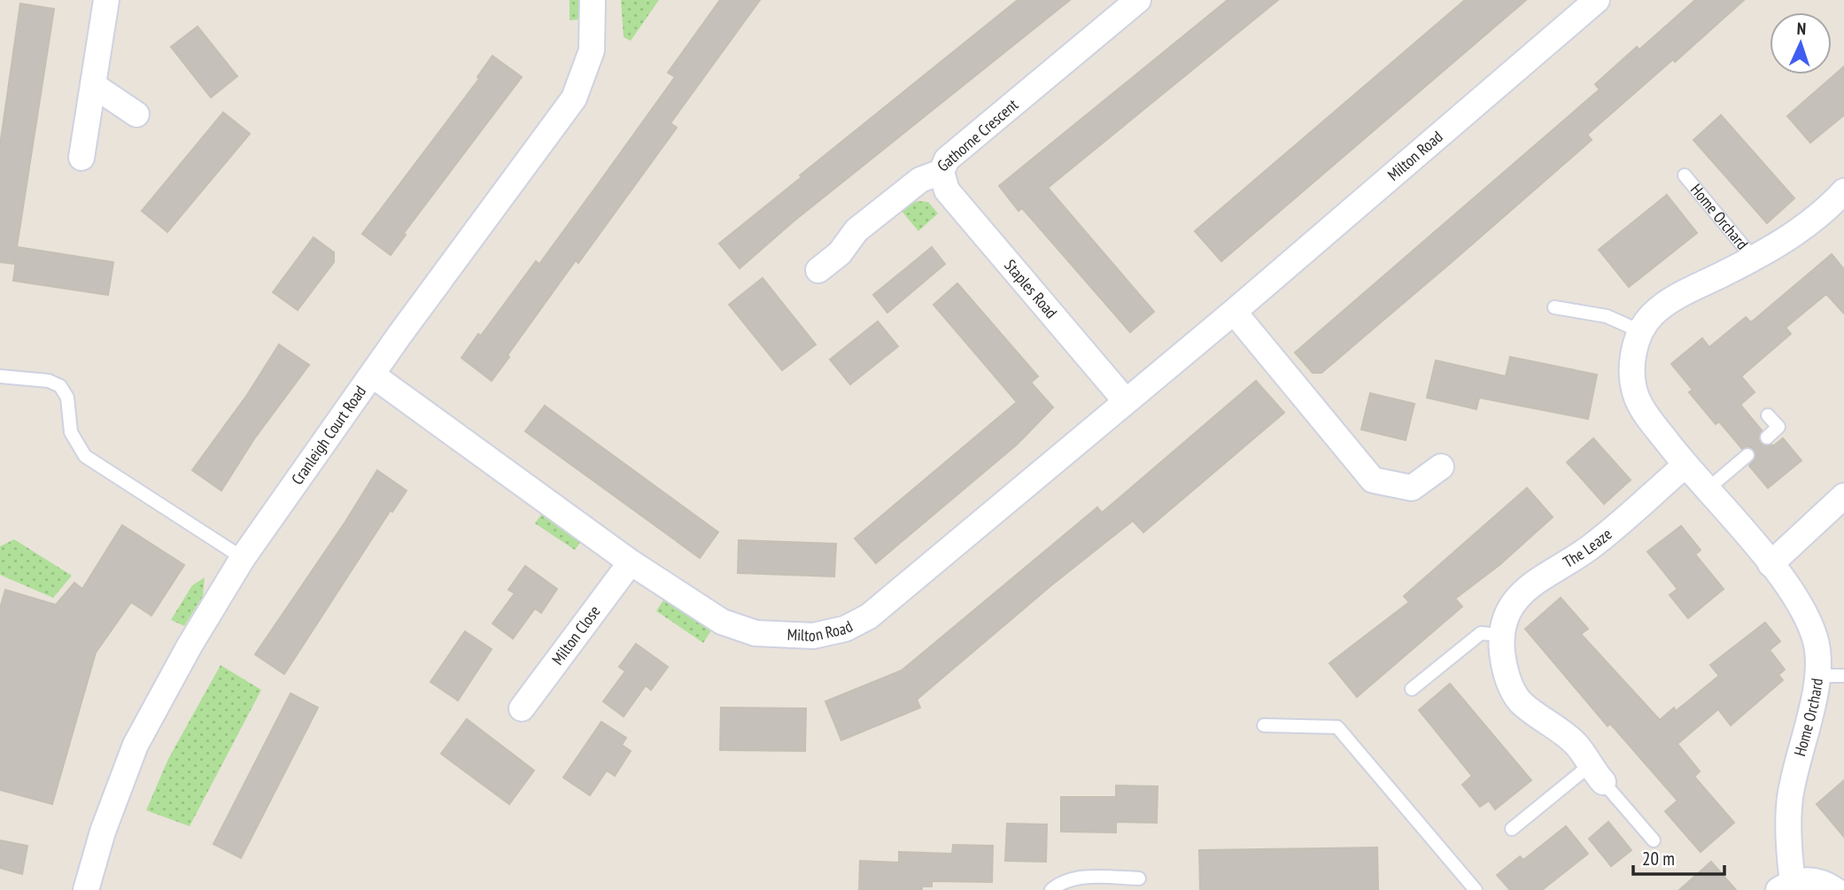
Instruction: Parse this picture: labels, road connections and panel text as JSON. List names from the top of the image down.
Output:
{
  "streets": {
    "street": [
      "Gathorne Crescent",
      "Milton Road",
      "Home Orchard",
      "Staples Road",
      "Cranleigh Court Road",
      "The Leaze",
      "Milton Close"
    ]
  },
  "crossings": [
    ["Gathorne Crescent", "Staples Road"],
    ["Milton Road", "Staples Road"],
    ["Milton Road", "Cranleigh Court Road"],
    ["Milton Road", "Milton Close"],
    ["Home Orchard", "The Leaze"]
  ],
  "scale_bar": "20 m",
  "north": "top"
}
